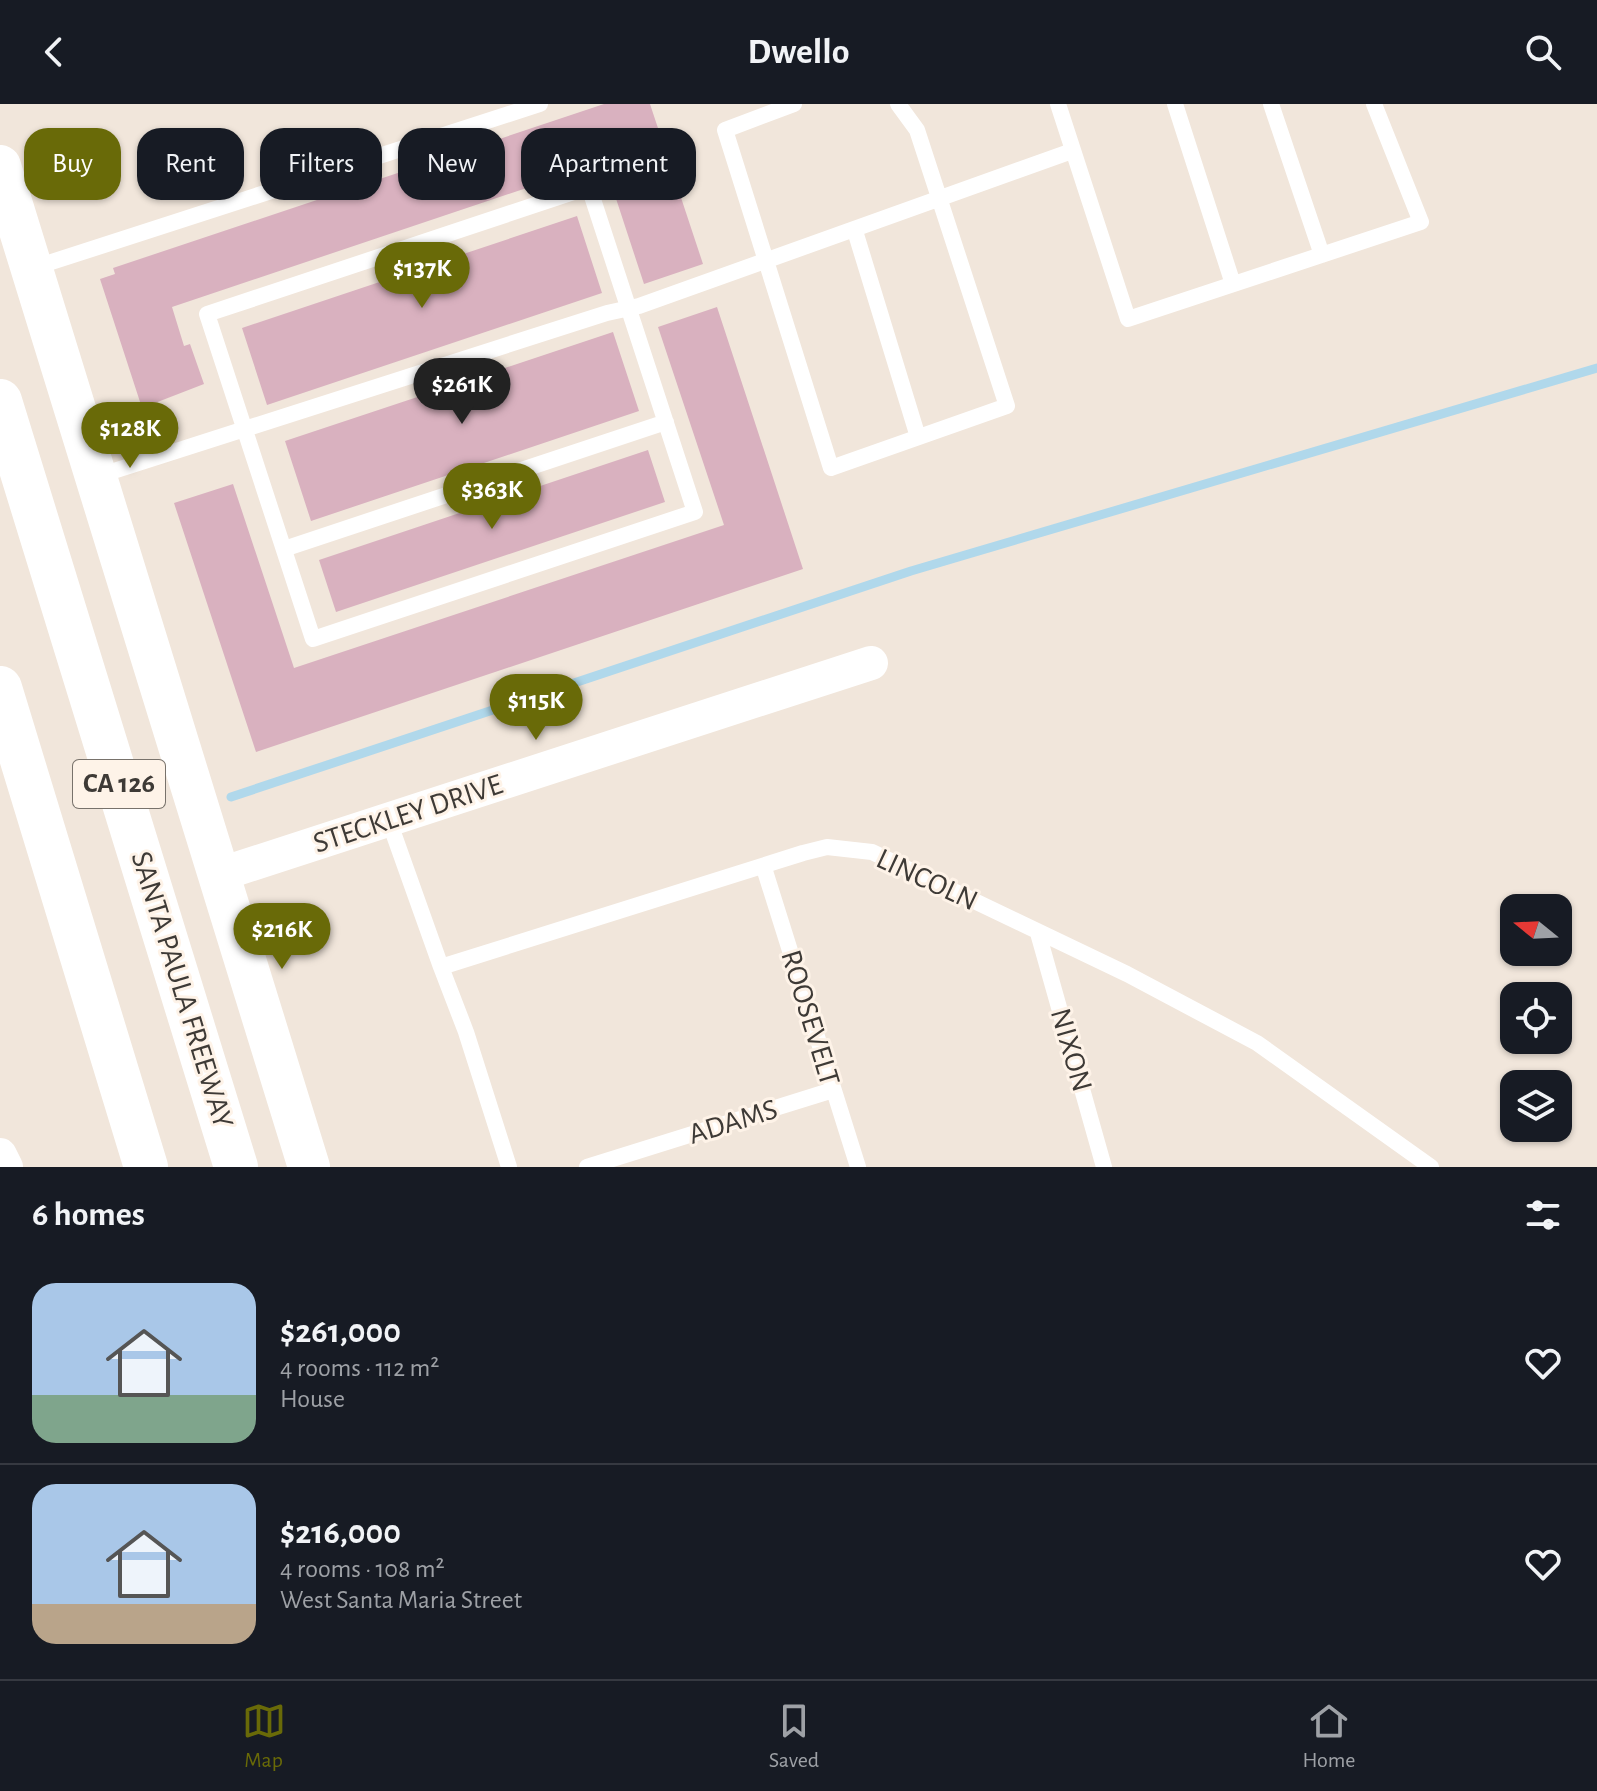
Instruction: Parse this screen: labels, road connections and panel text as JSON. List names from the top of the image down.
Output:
{
  "streets": {
    "highway": ["CA 126", "SANTA PAULA FREEWAY"],
    "street": ["STECKLEY DRIVE"],
    "lane": [
      "LINCOLN",
      "ROOSEVELT",
      "NIXON",
      "ADAMS"
    ]
  },
  "crossings": [
    ["LINCOLN", "ROOSEVELT"],
    ["LINCOLN", "NIXON"],
    ["ROOSEVELT", "ADAMS"]
  ],
  "north": "left",
  "page": {
    "header": "Dwello",
    "chip": [
      "Buy",
      "Rent",
      "Filters",
      "New",
      "Apartment"
    ],
    "price": [
      "$137K",
      "$261K",
      "$128K",
      "$363K",
      "$115K",
      "$216K"
    ],
    "heading": "6 homes",
    "list": [
      {
        "name": "$261,000",
        "note": "4 rooms · 112 m² · House"
      },
      {
        "name": "$216,000",
        "note": "4 rooms · 108 m² · West Santa Maria Street"
      }
    ],
    "tabs": ["Map", "Saved", "Home"]
  }
}
